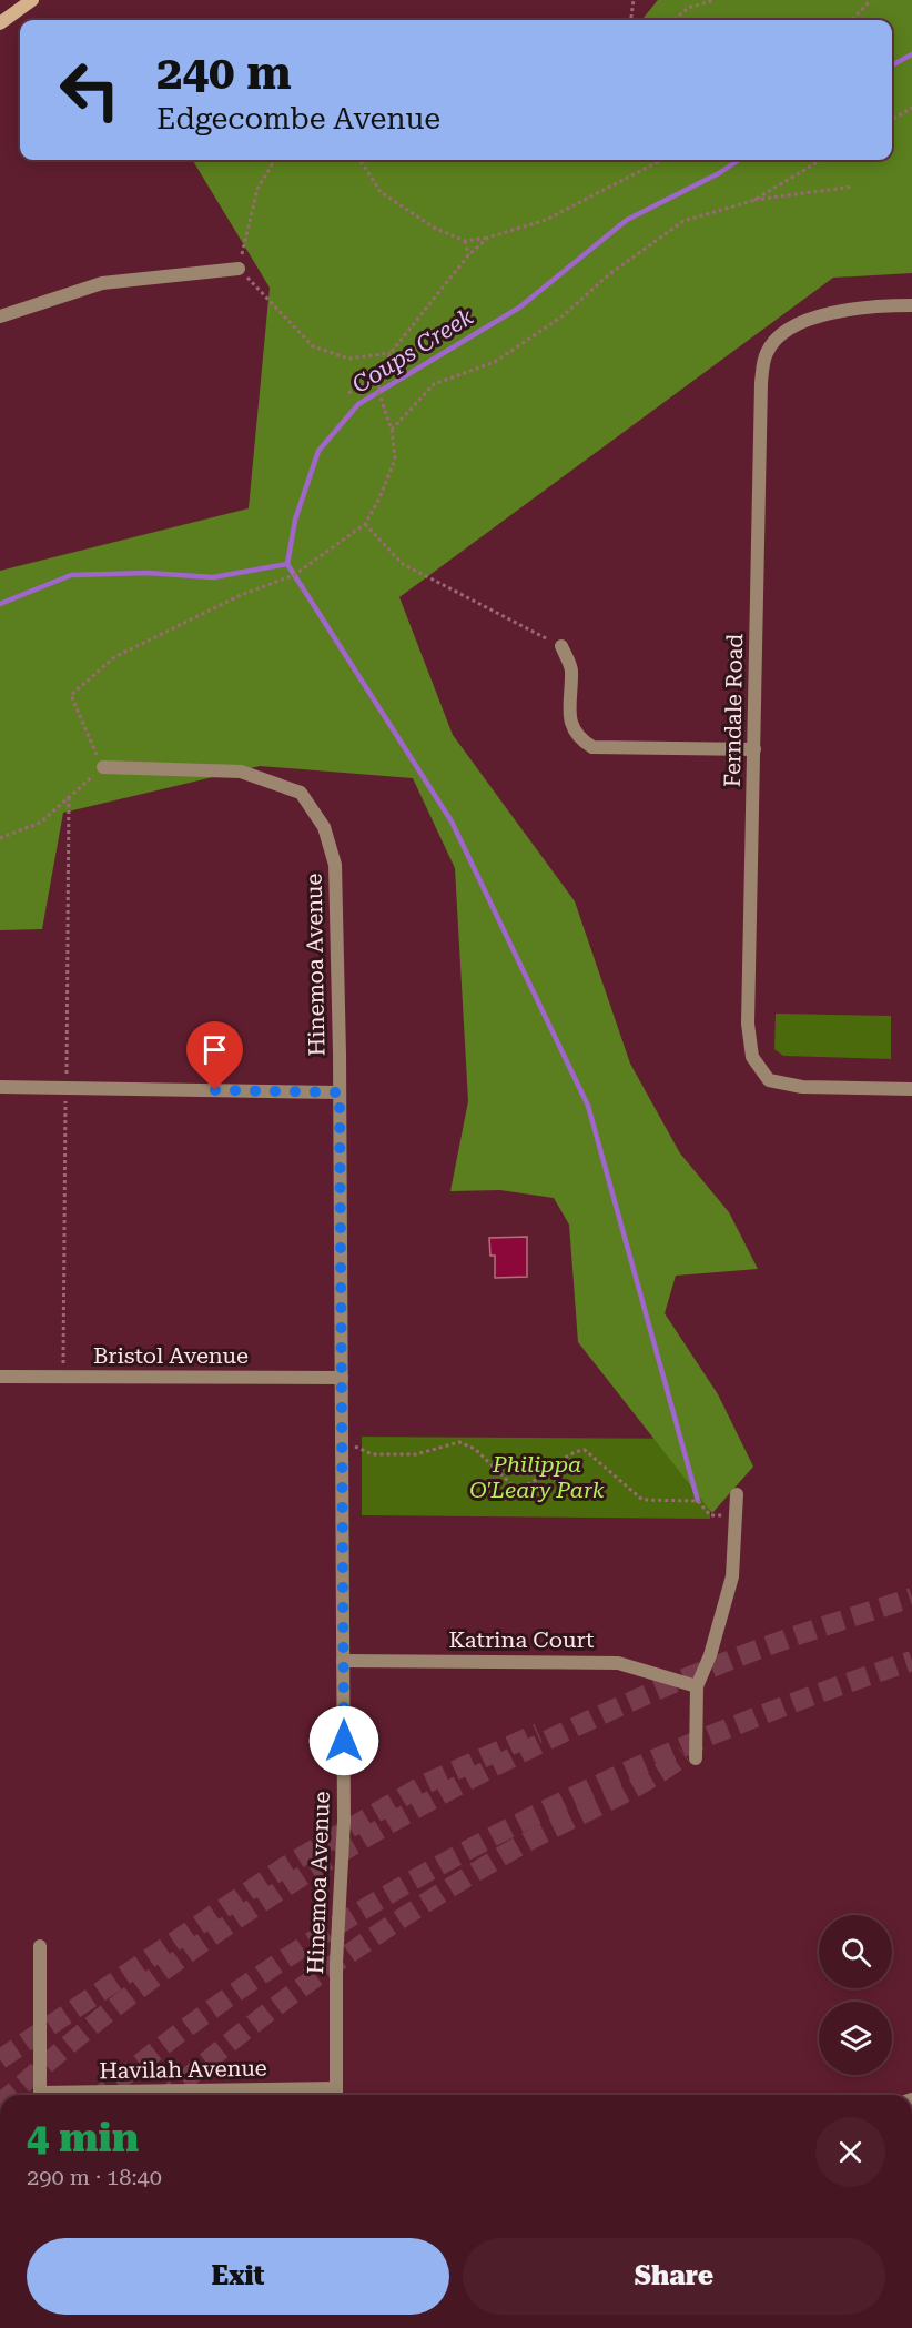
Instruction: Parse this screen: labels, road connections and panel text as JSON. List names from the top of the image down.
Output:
{
  "streets": {
    "street": [
      "Ferndale Road",
      "Hinemoa Avenue",
      "Bristol Avenue",
      "Katrina Court"
    ]
  },
  "crossings": [
    ["Hinemoa Avenue", "Bristol Avenue"],
    ["Hinemoa Avenue", "Katrina Court"]
  ],
  "water": ["Coups Creek"],
  "parks": ["Philippa O'Leary Park"],
  "page": {
    "turn": ["240 m", "Edgecombe Avenue"],
    "heading": ["4 min", "290 m · 18:40"],
    "buttons": ["Exit", "Share"]
  }
}
